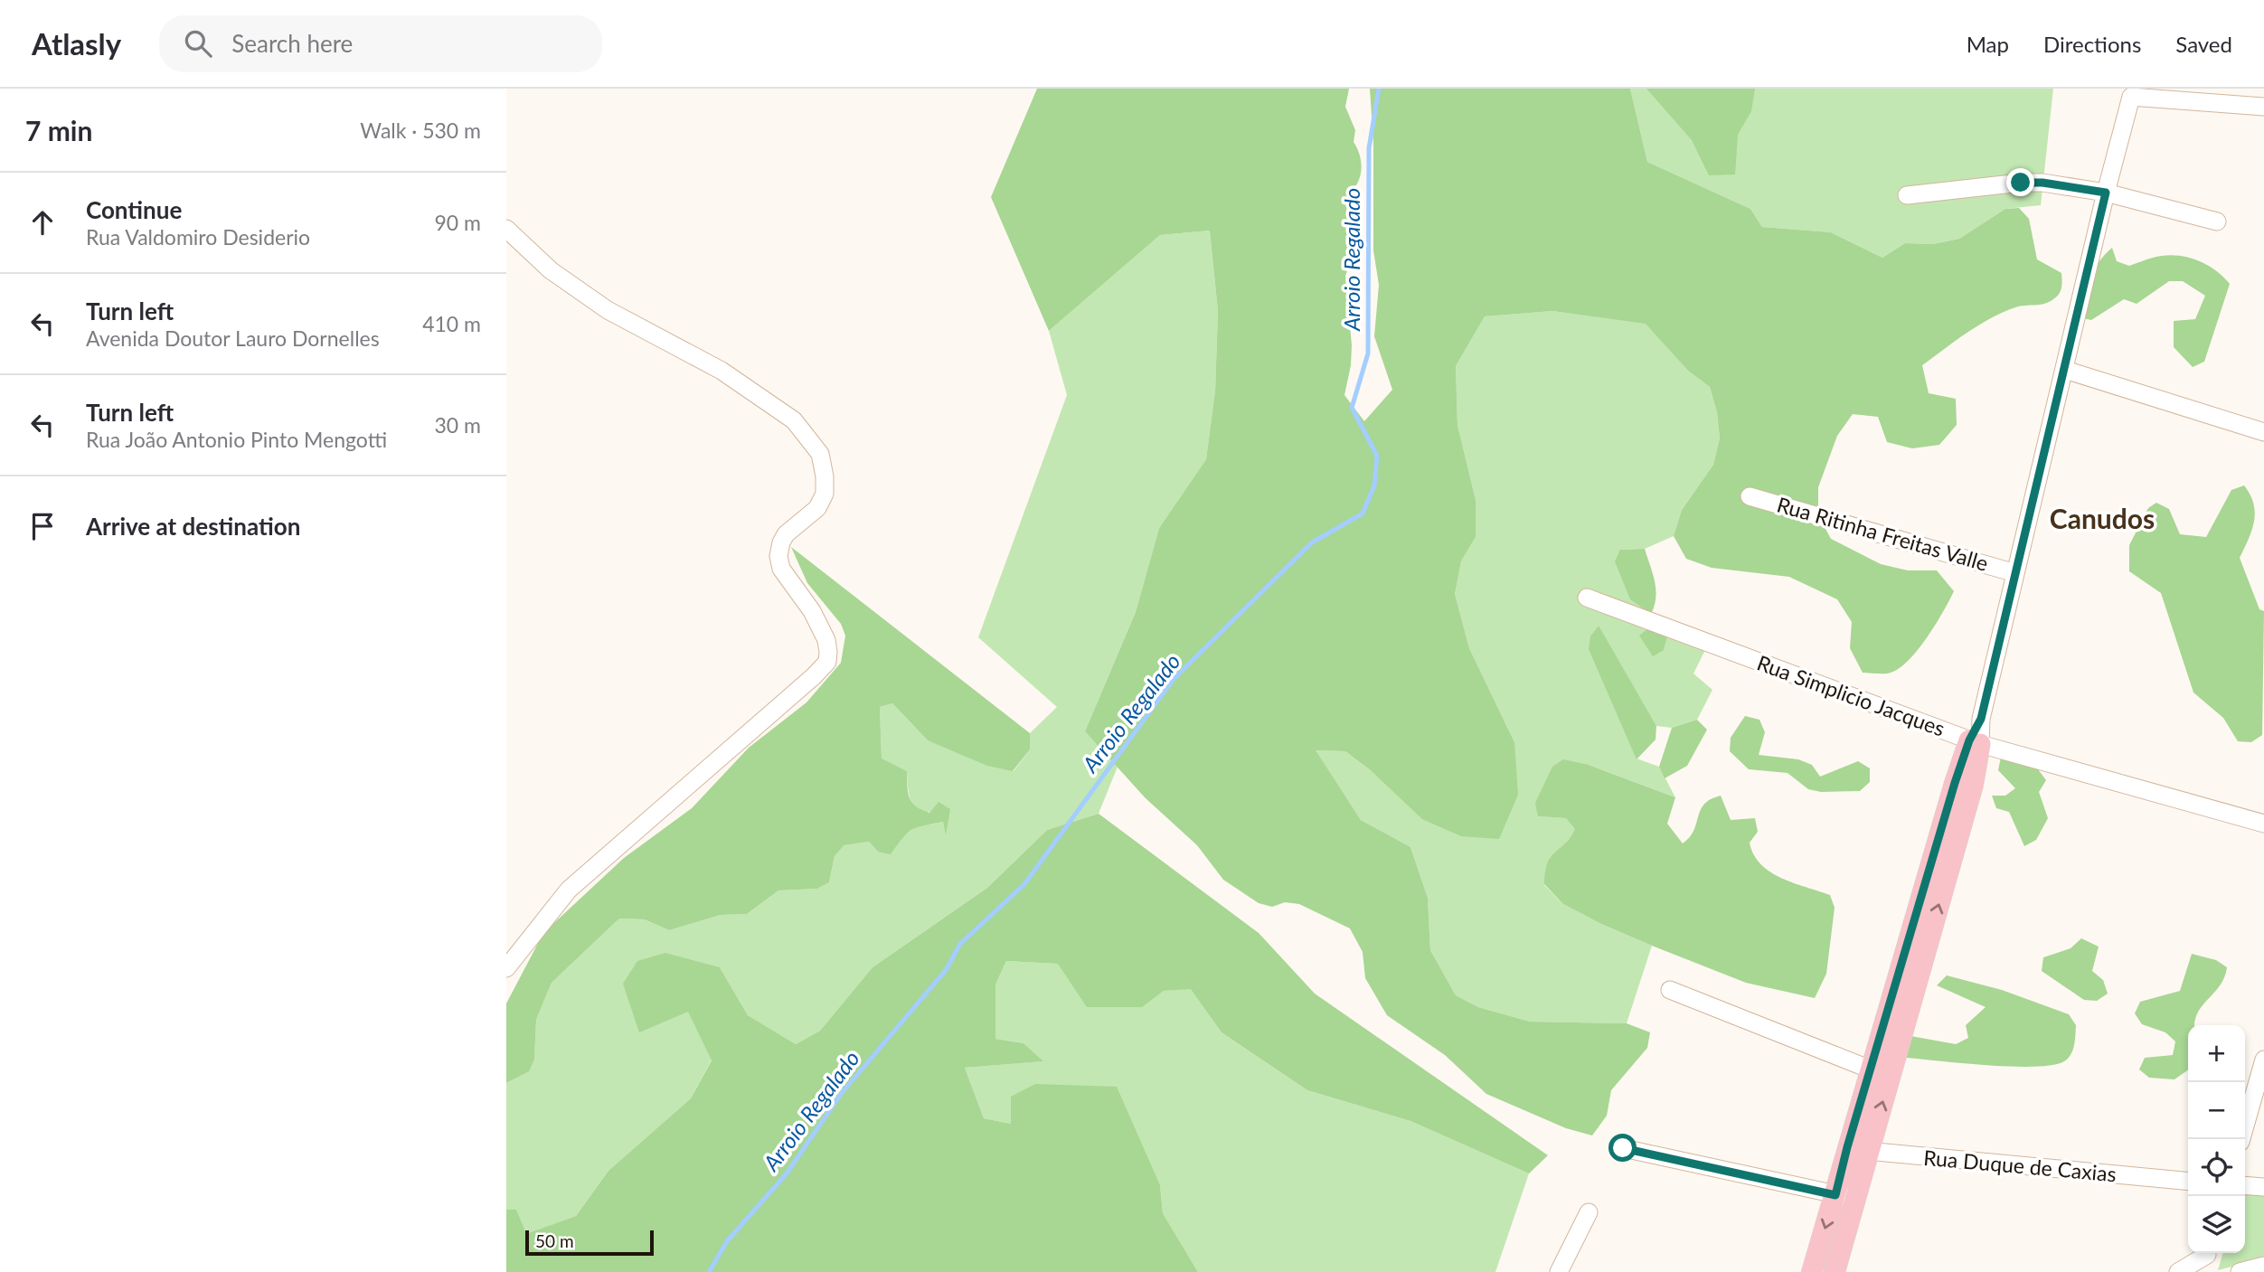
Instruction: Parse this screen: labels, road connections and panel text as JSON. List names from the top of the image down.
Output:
{
  "streets": {
    "street": ["Rua Ritinha Freitas Valle", "Rua Simplicio Jacques", "Rua Duque de Caxias"]
  },
  "districts": ["Canudos"],
  "water": ["Arroio Regalado"],
  "scale_bar": "50 m",
  "page": {
    "header": "Atlasly",
    "search": "Search here",
    "nav": ["Map", "Directions", "Saved"],
    "heading": ["7 min", "Walk · 530 m"],
    "list": [
      ["Continue", "Rua Valdomiro Desiderio", "90 m"],
      ["Turn left", "Avenida Doutor Lauro Dornelles", "410 m"],
      ["Turn left", "Rua João Antonio Pinto Mengotti", "30 m"],
      "Arrive at destination"
    ],
    "map_buttons": ["+", "−"],
    "scale": "50 m"
  }
}
